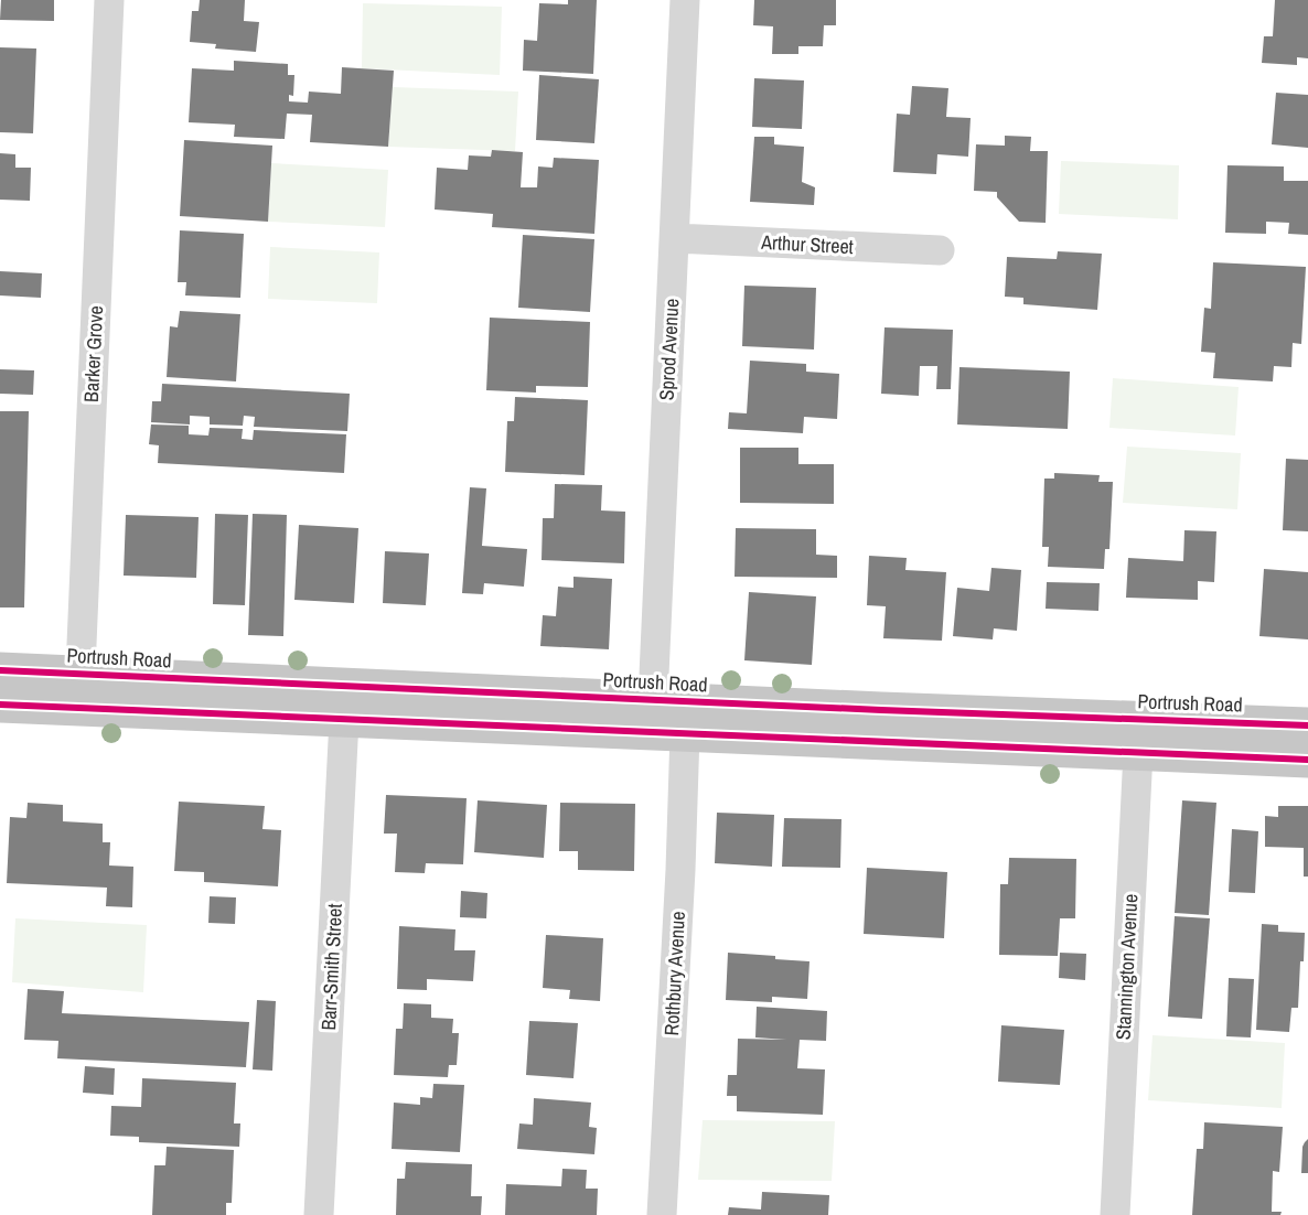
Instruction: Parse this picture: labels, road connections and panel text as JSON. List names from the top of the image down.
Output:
{
  "streets": {
    "highway": ["Portrush Road"],
    "street": [
      "Arthur Street",
      "Sprod Avenue",
      "Barker Grove",
      "Barr-Smith Street",
      "Stannington Avenue",
      "Rothbury Avenue"
    ]
  },
  "crossings": [
    ["Arthur Street", "Sprod Avenue"],
    ["Sprod Avenue", "Portrush Road"],
    ["Barker Grove", "Portrush Road"],
    ["Portrush Road", "Barr-Smith Street"],
    ["Portrush Road", "Stannington Avenue"],
    ["Portrush Road", "Rothbury Avenue"]
  ]
}
